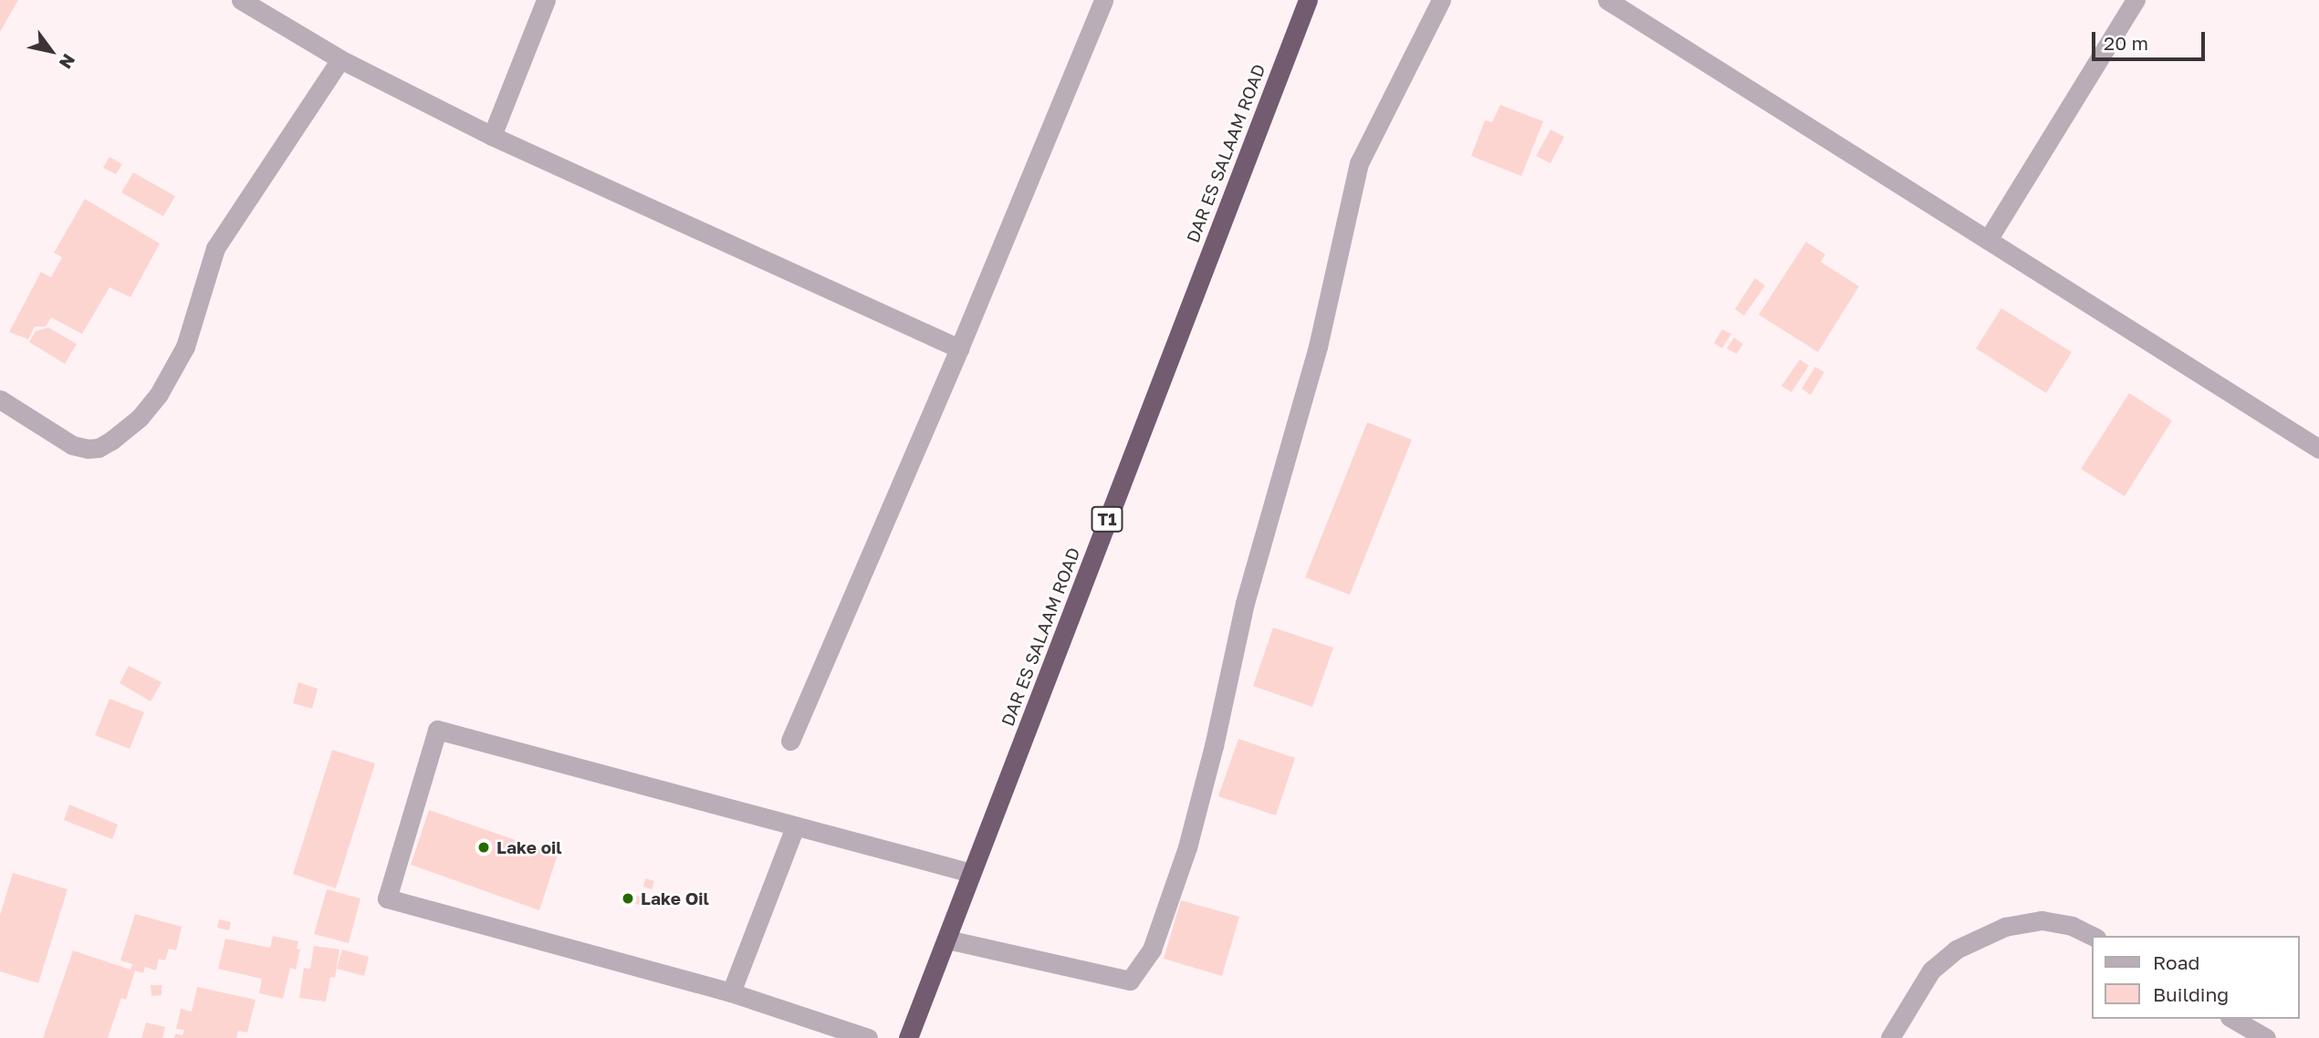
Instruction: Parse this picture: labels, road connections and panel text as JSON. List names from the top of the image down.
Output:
{
  "streets": {
    "highway": ["DAR ES SALAAM ROAD", "T1"]
  },
  "places": ["Lake oil", "Lake Oil"],
  "legend": ["Road", "Building"],
  "scale_bar": "20 m",
  "north": "bottom right"
}
